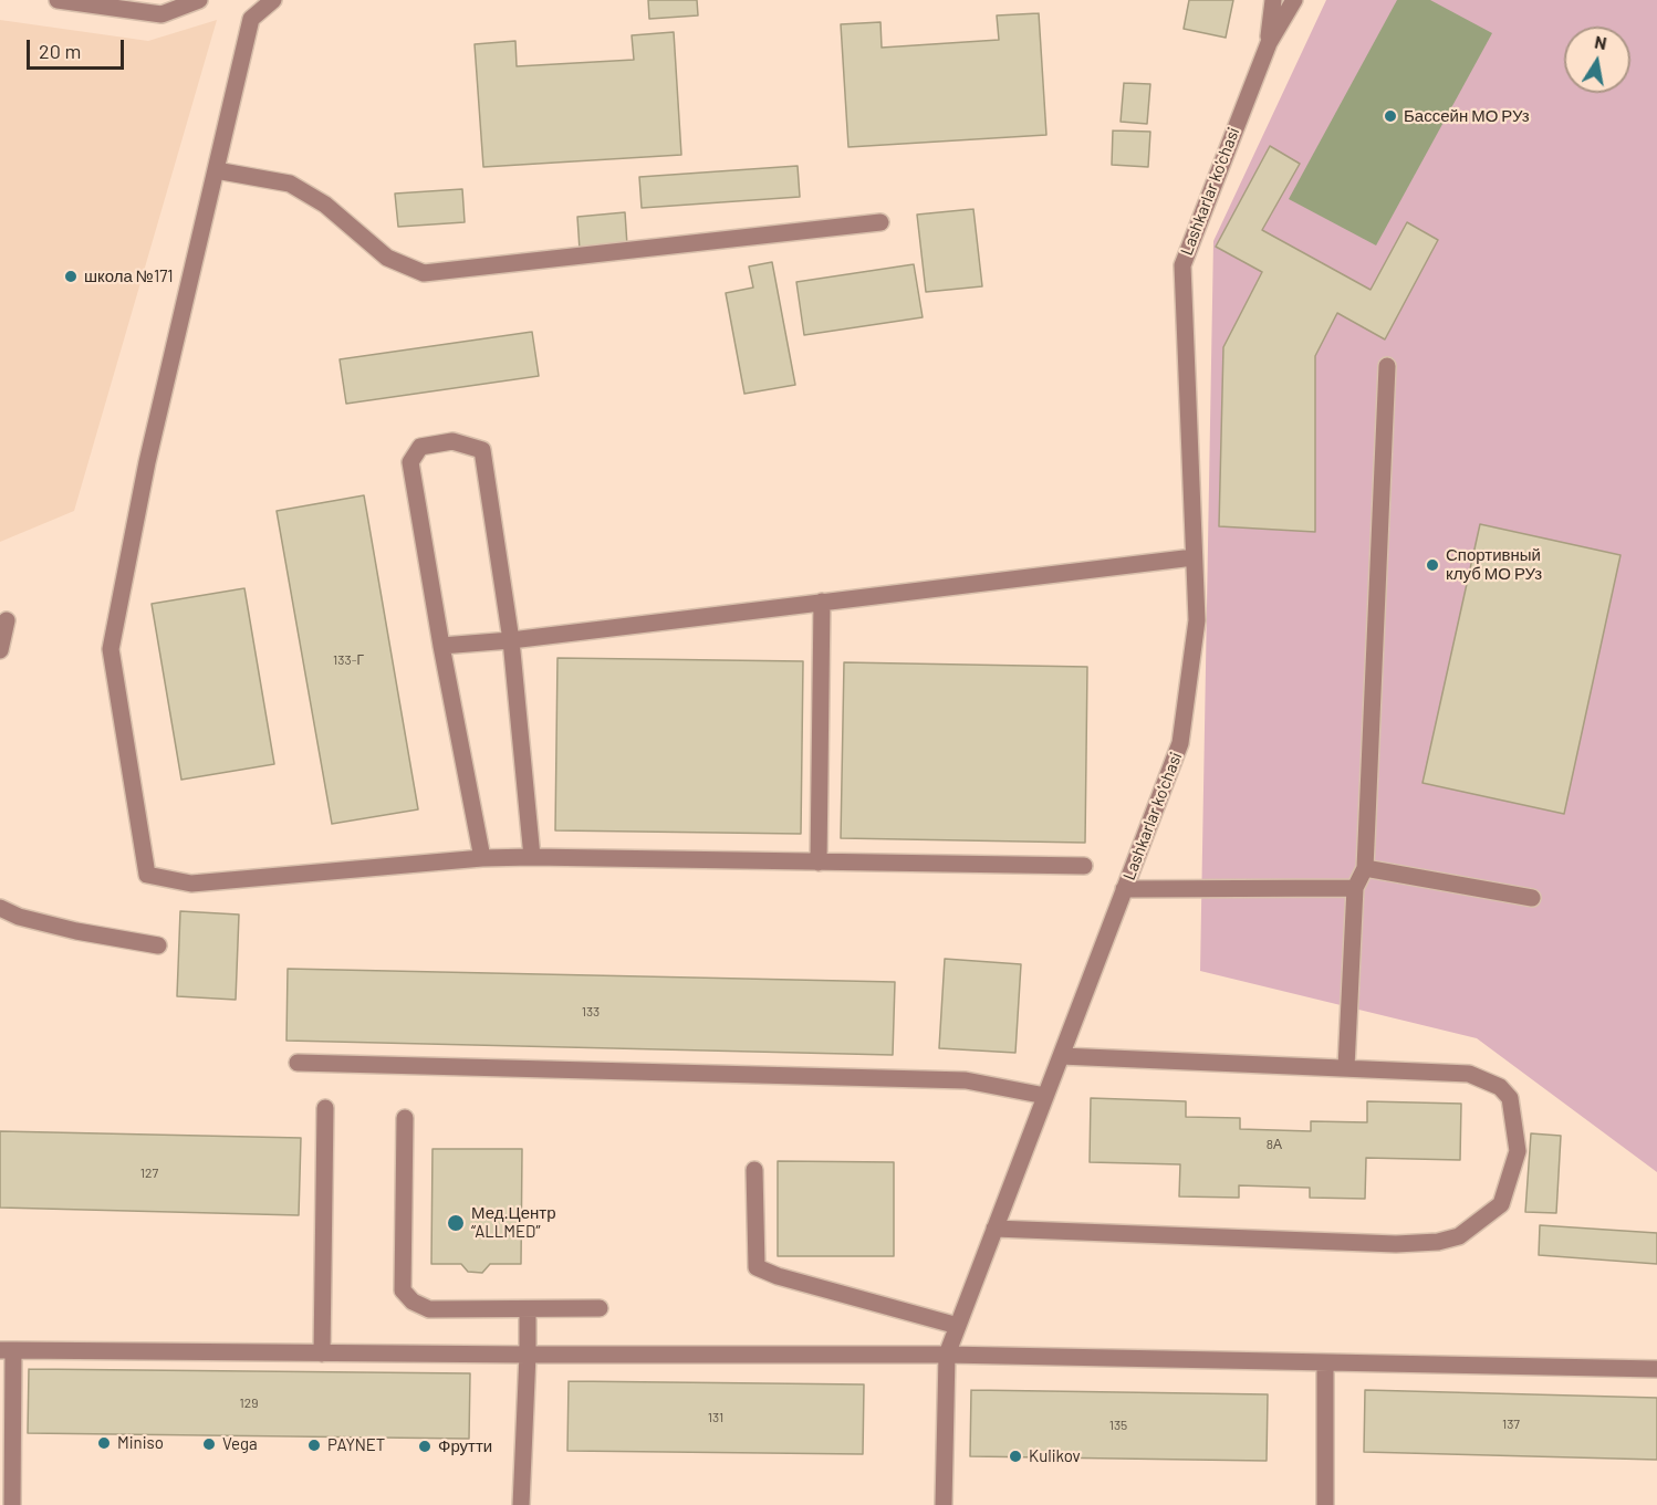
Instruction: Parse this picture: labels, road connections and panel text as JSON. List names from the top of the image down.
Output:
{
  "streets": {
    "street": ["Lashkarlar ko'chasi"]
  },
  "places": [
    "Бассейн МО РУз",
    "школа №171",
    "Спортивный клуб МО РУз",
    "Мед.Центр “ALLMED”",
    "Miniso",
    "Vega",
    "PAYNET",
    "Фрутти",
    "Kulikov"
  ],
  "house_numbers": [
    "133-Г",
    "133",
    "8А",
    "127",
    "129",
    "131",
    "137",
    "135"
  ],
  "scale_bar": "20 m",
  "north": "top"
}
